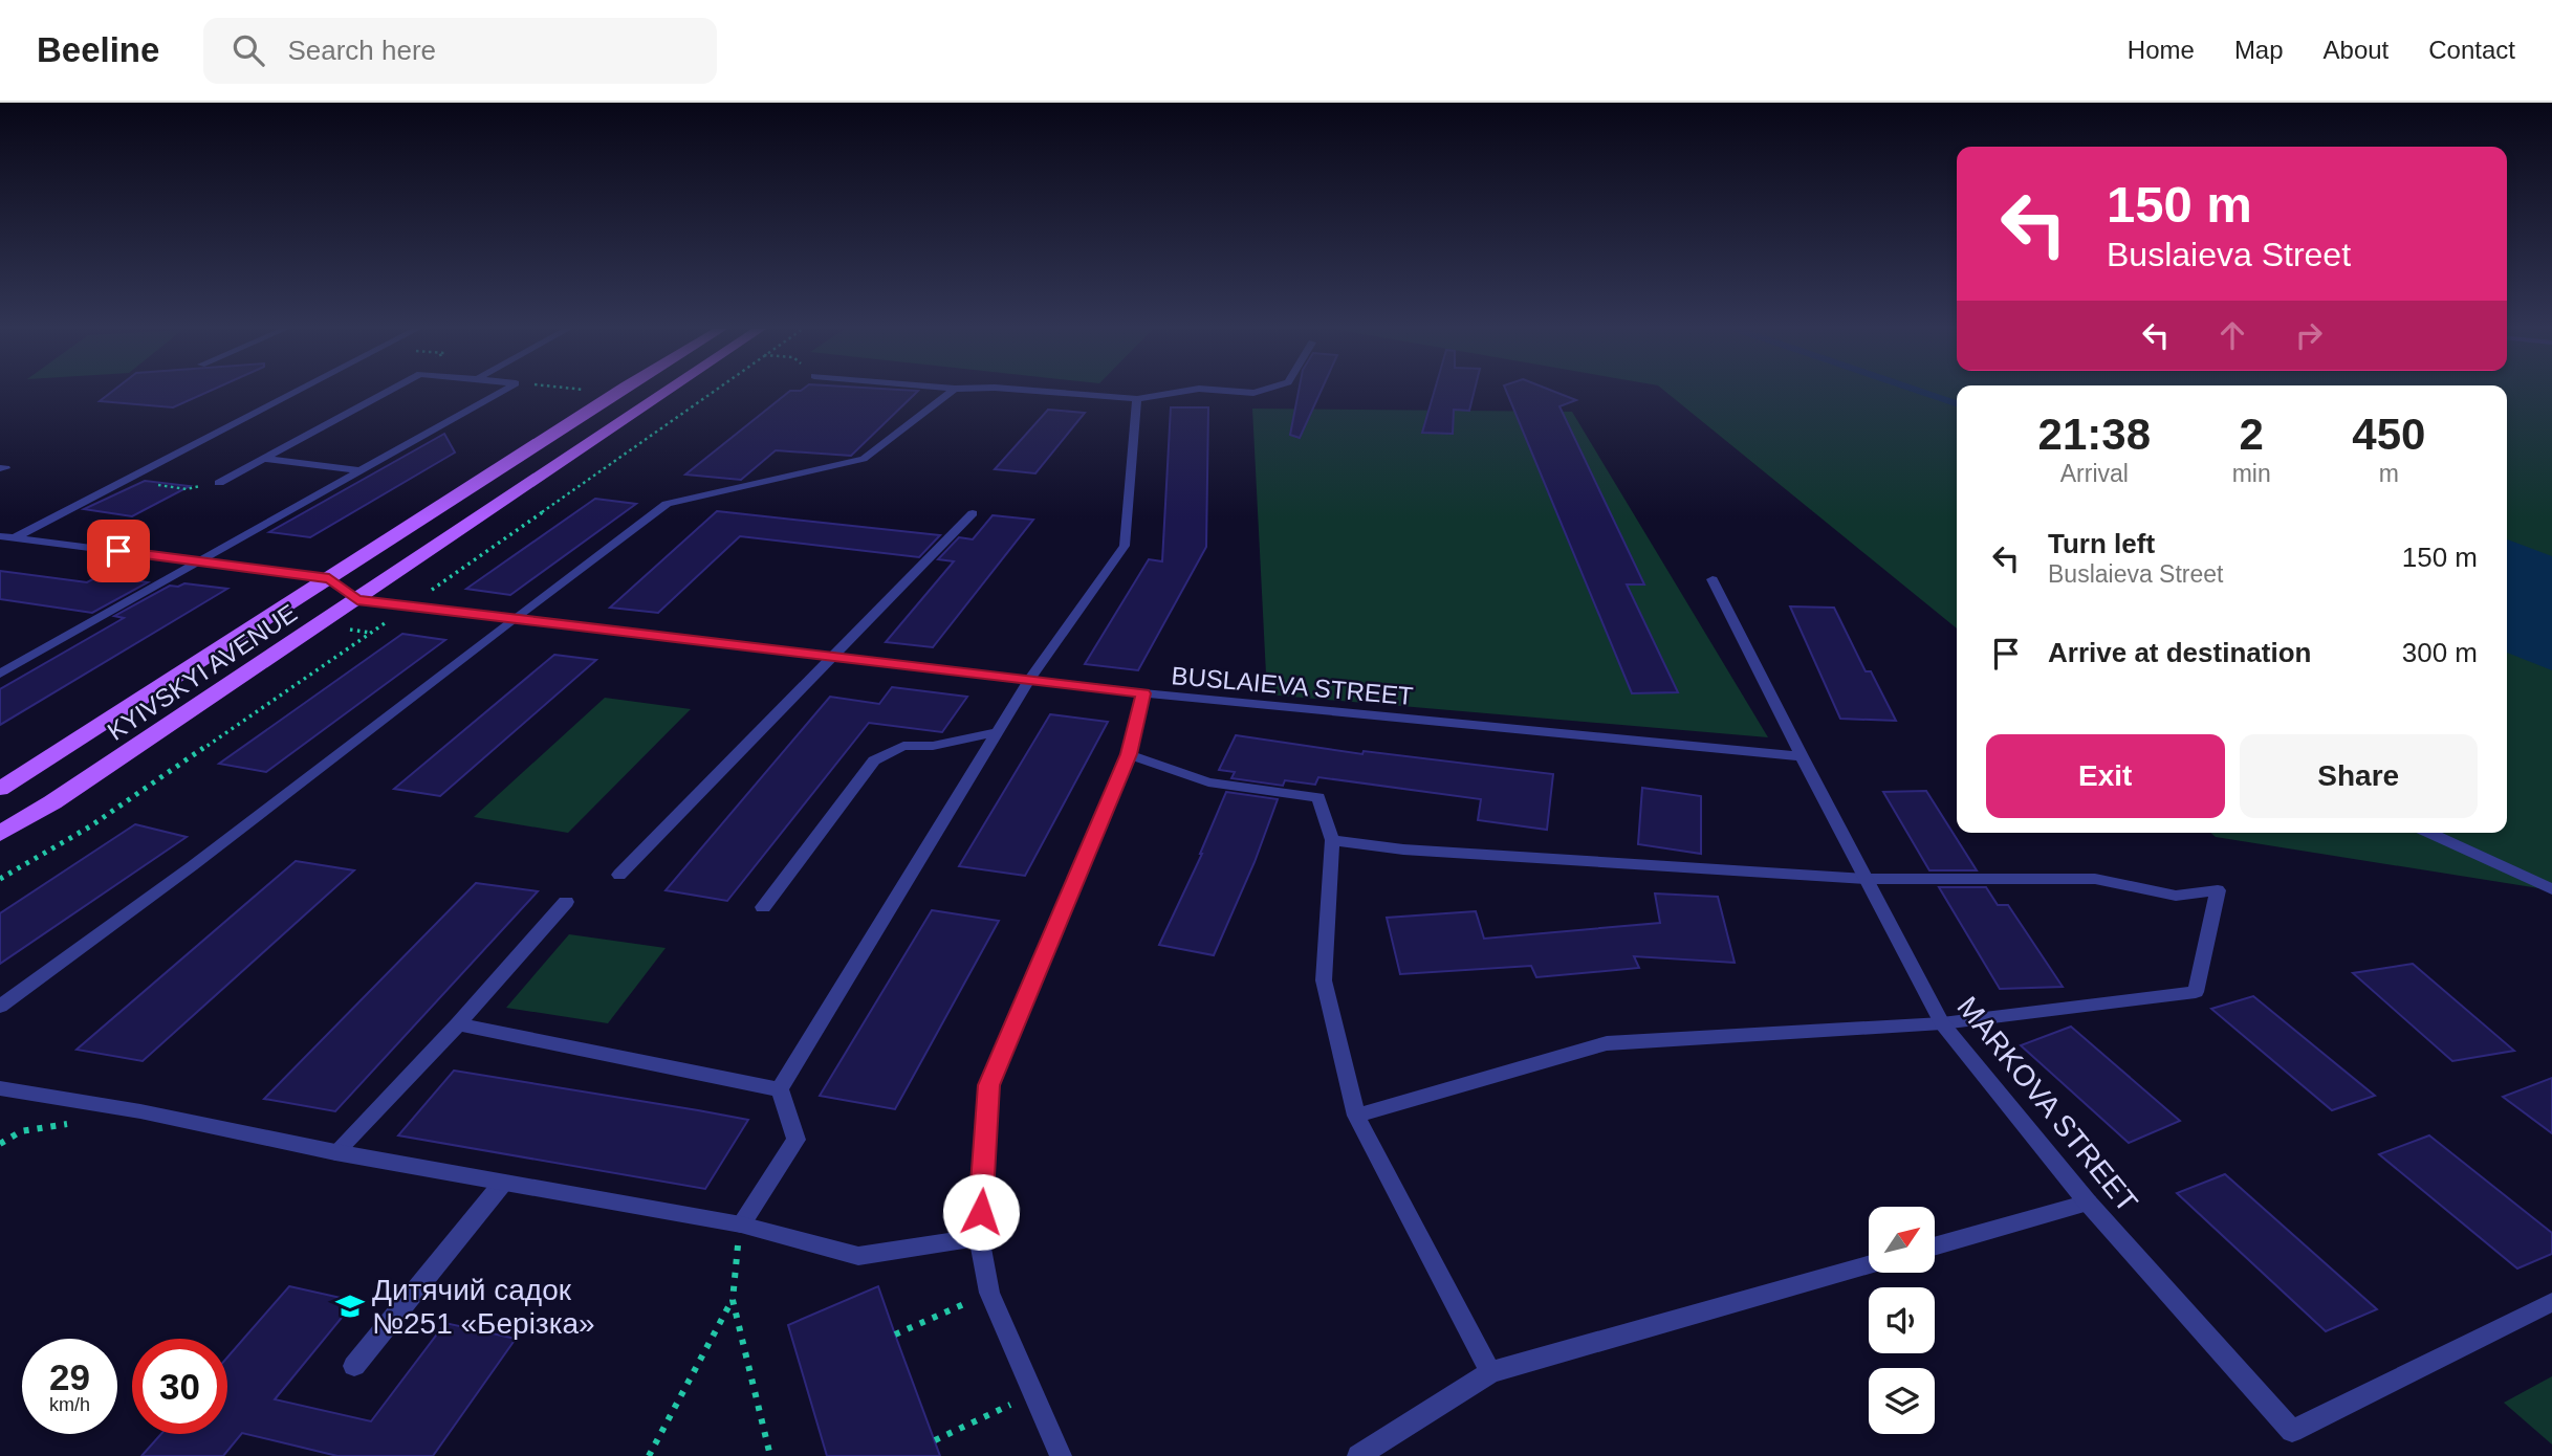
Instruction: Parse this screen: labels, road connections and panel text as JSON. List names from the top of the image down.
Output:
{
  "streets": {
    "main road": ["KYIVSKYI AVENUE"],
    "street": ["BUSLAIEVA STREET", "MARKOVA STREET"]
  },
  "crossings": [
    ["KYIVSKYI AVENUE", "BUSLAIEVA STREET"],
    ["BUSLAIEVA STREET", "MARKOVA STREET"]
  ],
  "places": {
    "school or university": ["Дитячий садок №251 «Берізка»"]
  },
  "north": "top right",
  "page": {
    "header": "Beeline",
    "search": "Search here",
    "nav": [
      "Home",
      "Map",
      "About",
      "Contact"
    ],
    "turn": ["150 m", "Buslaieva Street"],
    "eta": [
      "21:38",
      "Arrival",
      "2",
      "min",
      "450",
      "m"
    ],
    "list": [
      {
        "name": "Turn left",
        "note": "Buslaieva Street",
        "value": "150 m"
      },
      {
        "name": "Arrive at destination",
        "value": "300 m"
      }
    ],
    "buttons": ["Exit", "Share"],
    "speed": "29 km/h",
    "limit": "30"
  }
}
